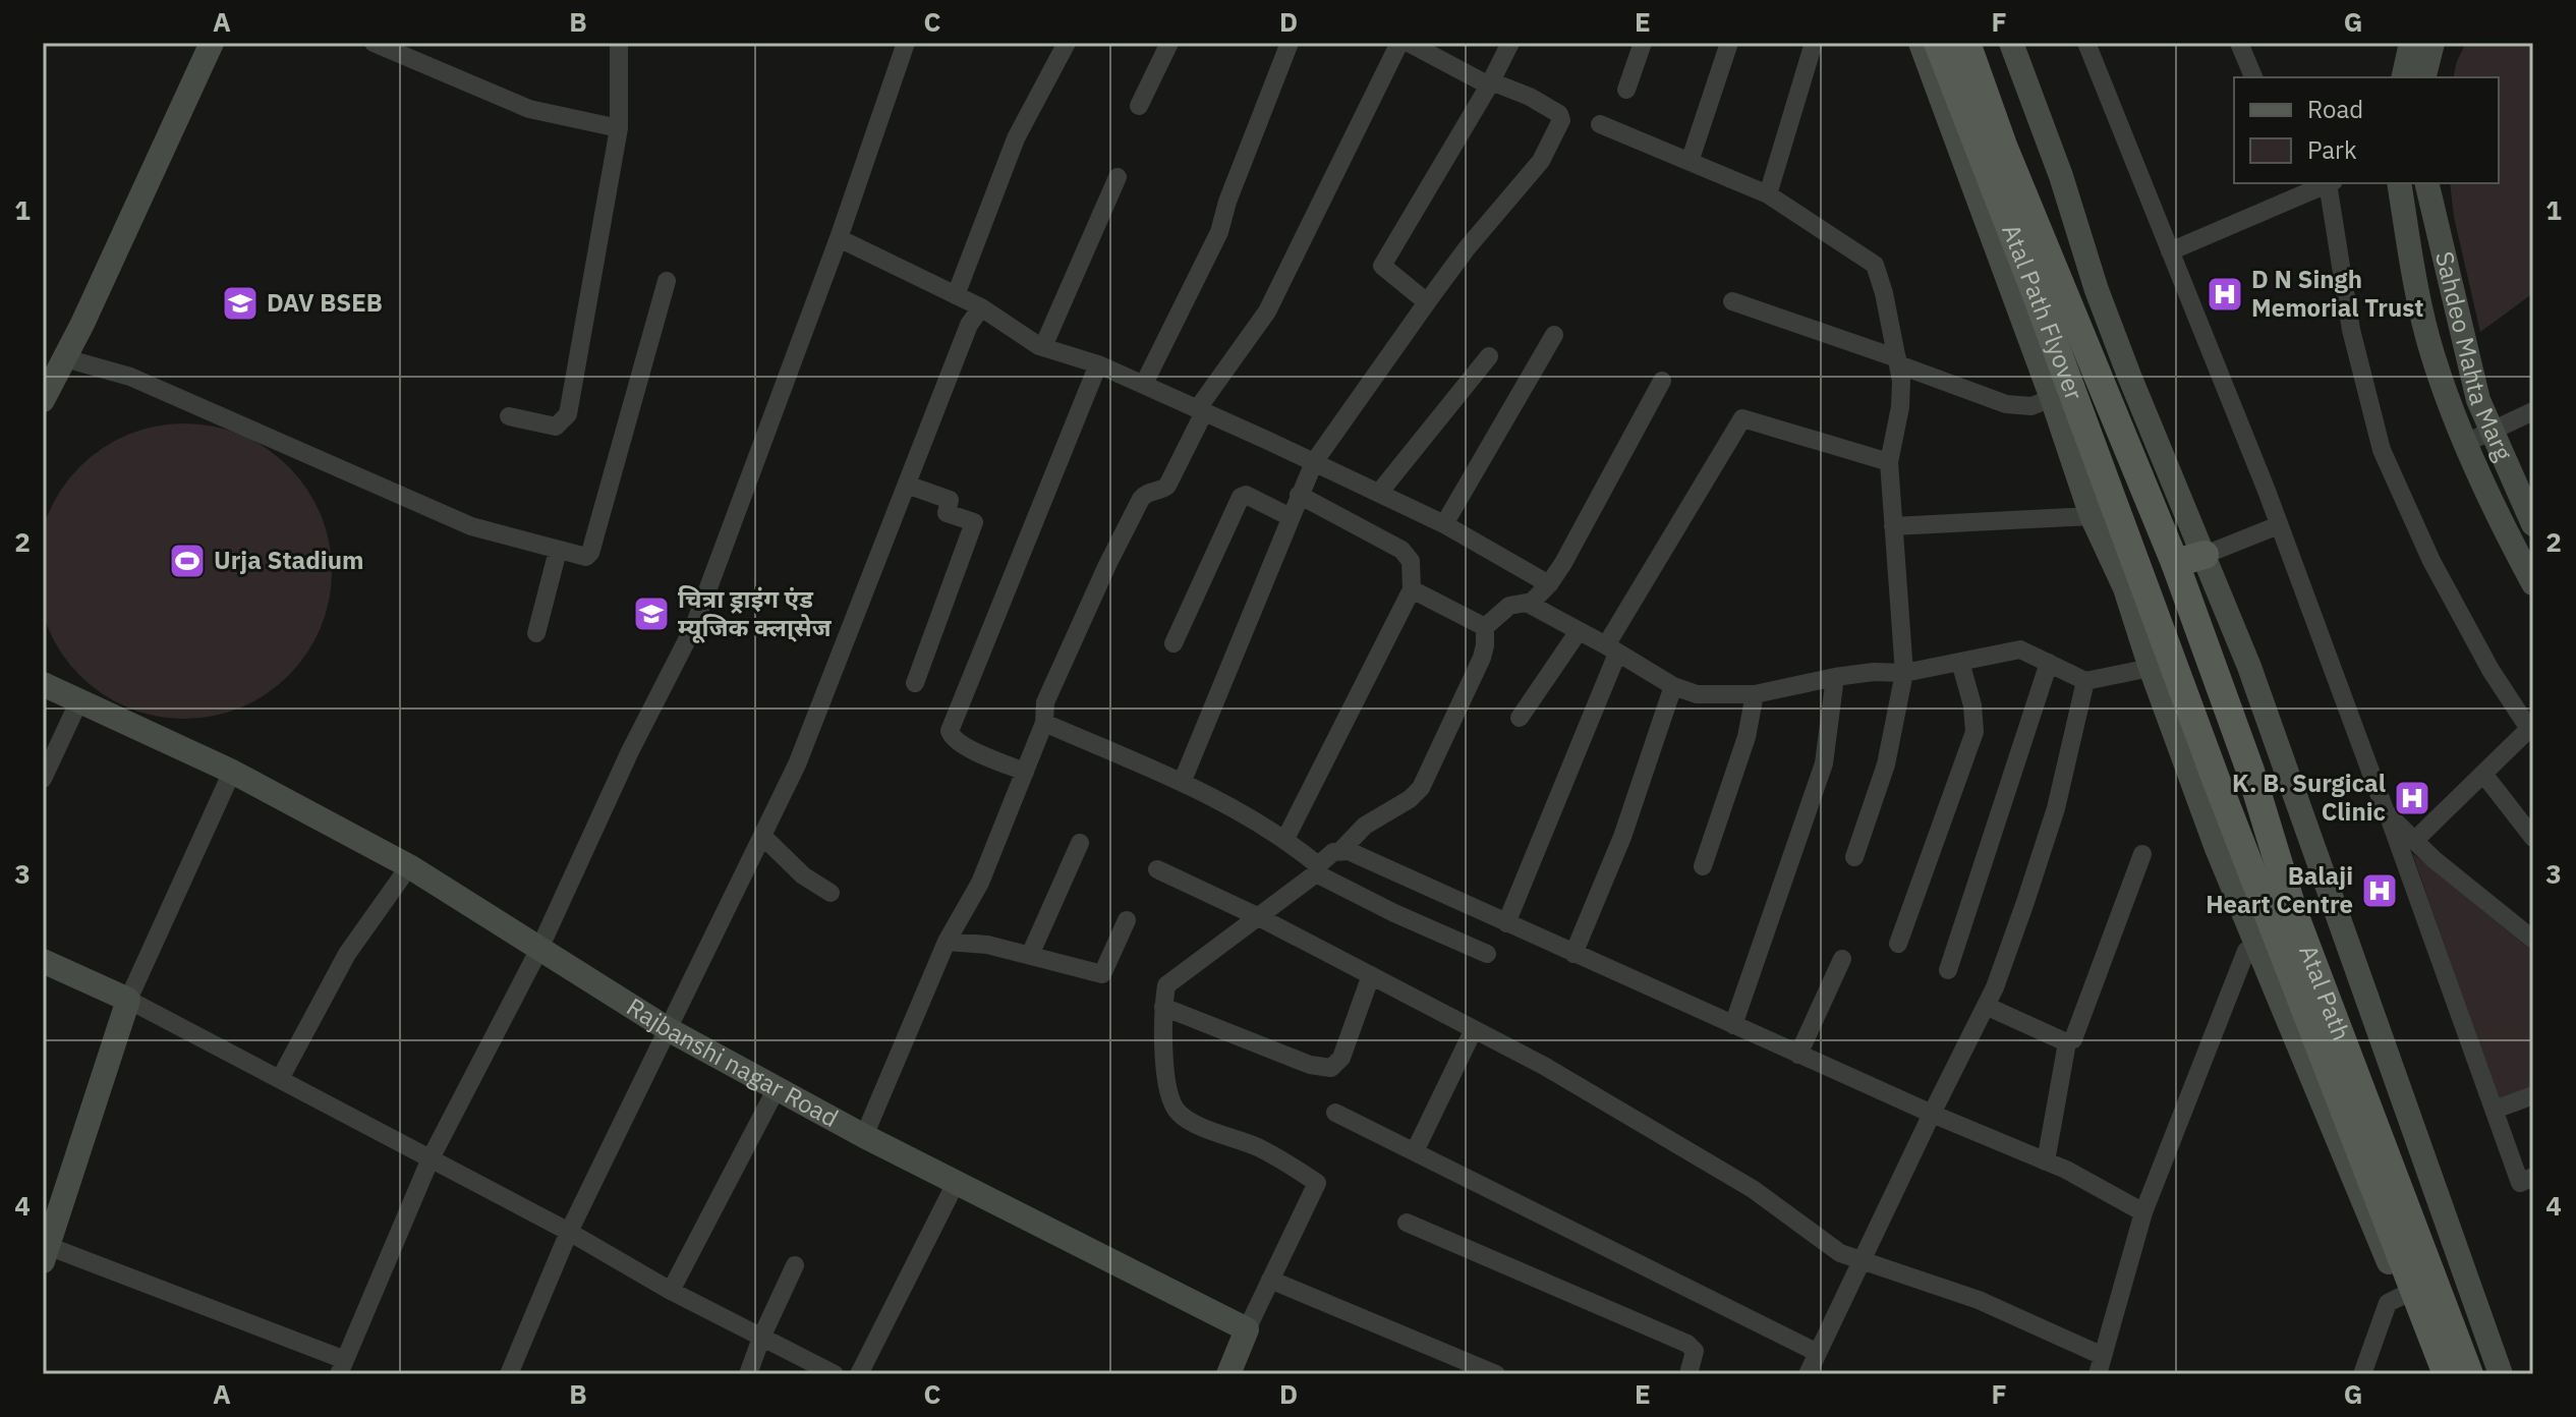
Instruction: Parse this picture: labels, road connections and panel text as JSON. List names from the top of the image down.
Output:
{
  "streets": {
    "main road": ["Atal Path Flyover", "Atal Path"],
    "street": ["Sahdeo Mahta Marg", "Rajbanshi nagar Road"]
  },
  "crossings": [
    ["Atal Path Flyover", "Atal Path"]
  ],
  "places": {
    "hospital": ["D N Singh Memorial Trust", "K. B. Surgical Clinic", "Balaji Heart Centre"],
    "school or university": ["DAV BSEB", "चित्रा ड्राइंग एंड म्यूजिक क्ला्सेज"],
    "sports": ["Urja Stadium"]
  },
  "legend": ["Road", "Park"],
  "grid": {
    "columns": [
      "A",
      "B",
      "C",
      "D",
      "E",
      "F",
      "G"
    ],
    "rows": [
      "1",
      "2",
      "3",
      "4"
    ]
  }
}
